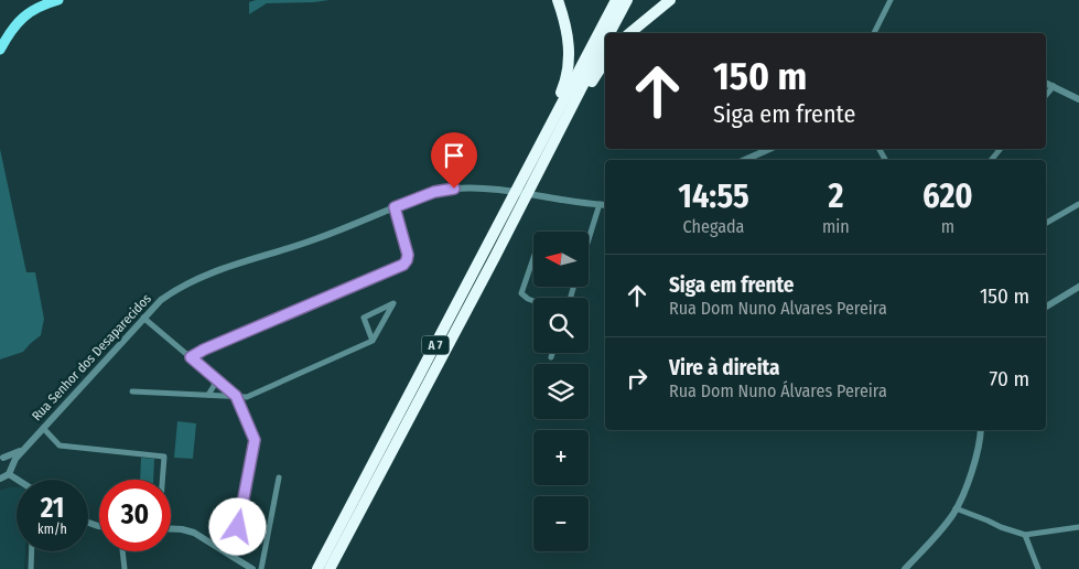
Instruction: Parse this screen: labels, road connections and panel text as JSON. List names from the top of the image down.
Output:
{
  "streets": {
    "highway": ["A 7"],
    "street": ["Rua Senhor dos Desaparecidos"]
  },
  "north": "left",
  "page": {
    "turn": ["150 m", "Siga em frente"],
    "eta": [
      "14:55",
      "Chegada",
      "2",
      "min",
      "620",
      "m"
    ],
    "map_buttons": ["+", "−"],
    "list": [
      {
        "name": "Siga em frente",
        "note": "Rua Dom Nuno Alvares Pereira",
        "value": "150 m"
      },
      {
        "name": "Vire à direita",
        "note": "Rua Dom Nuno Álvares Pereira",
        "value": "70 m"
      }
    ],
    "speed": "21 km/h",
    "limit": "30"
  }
}
